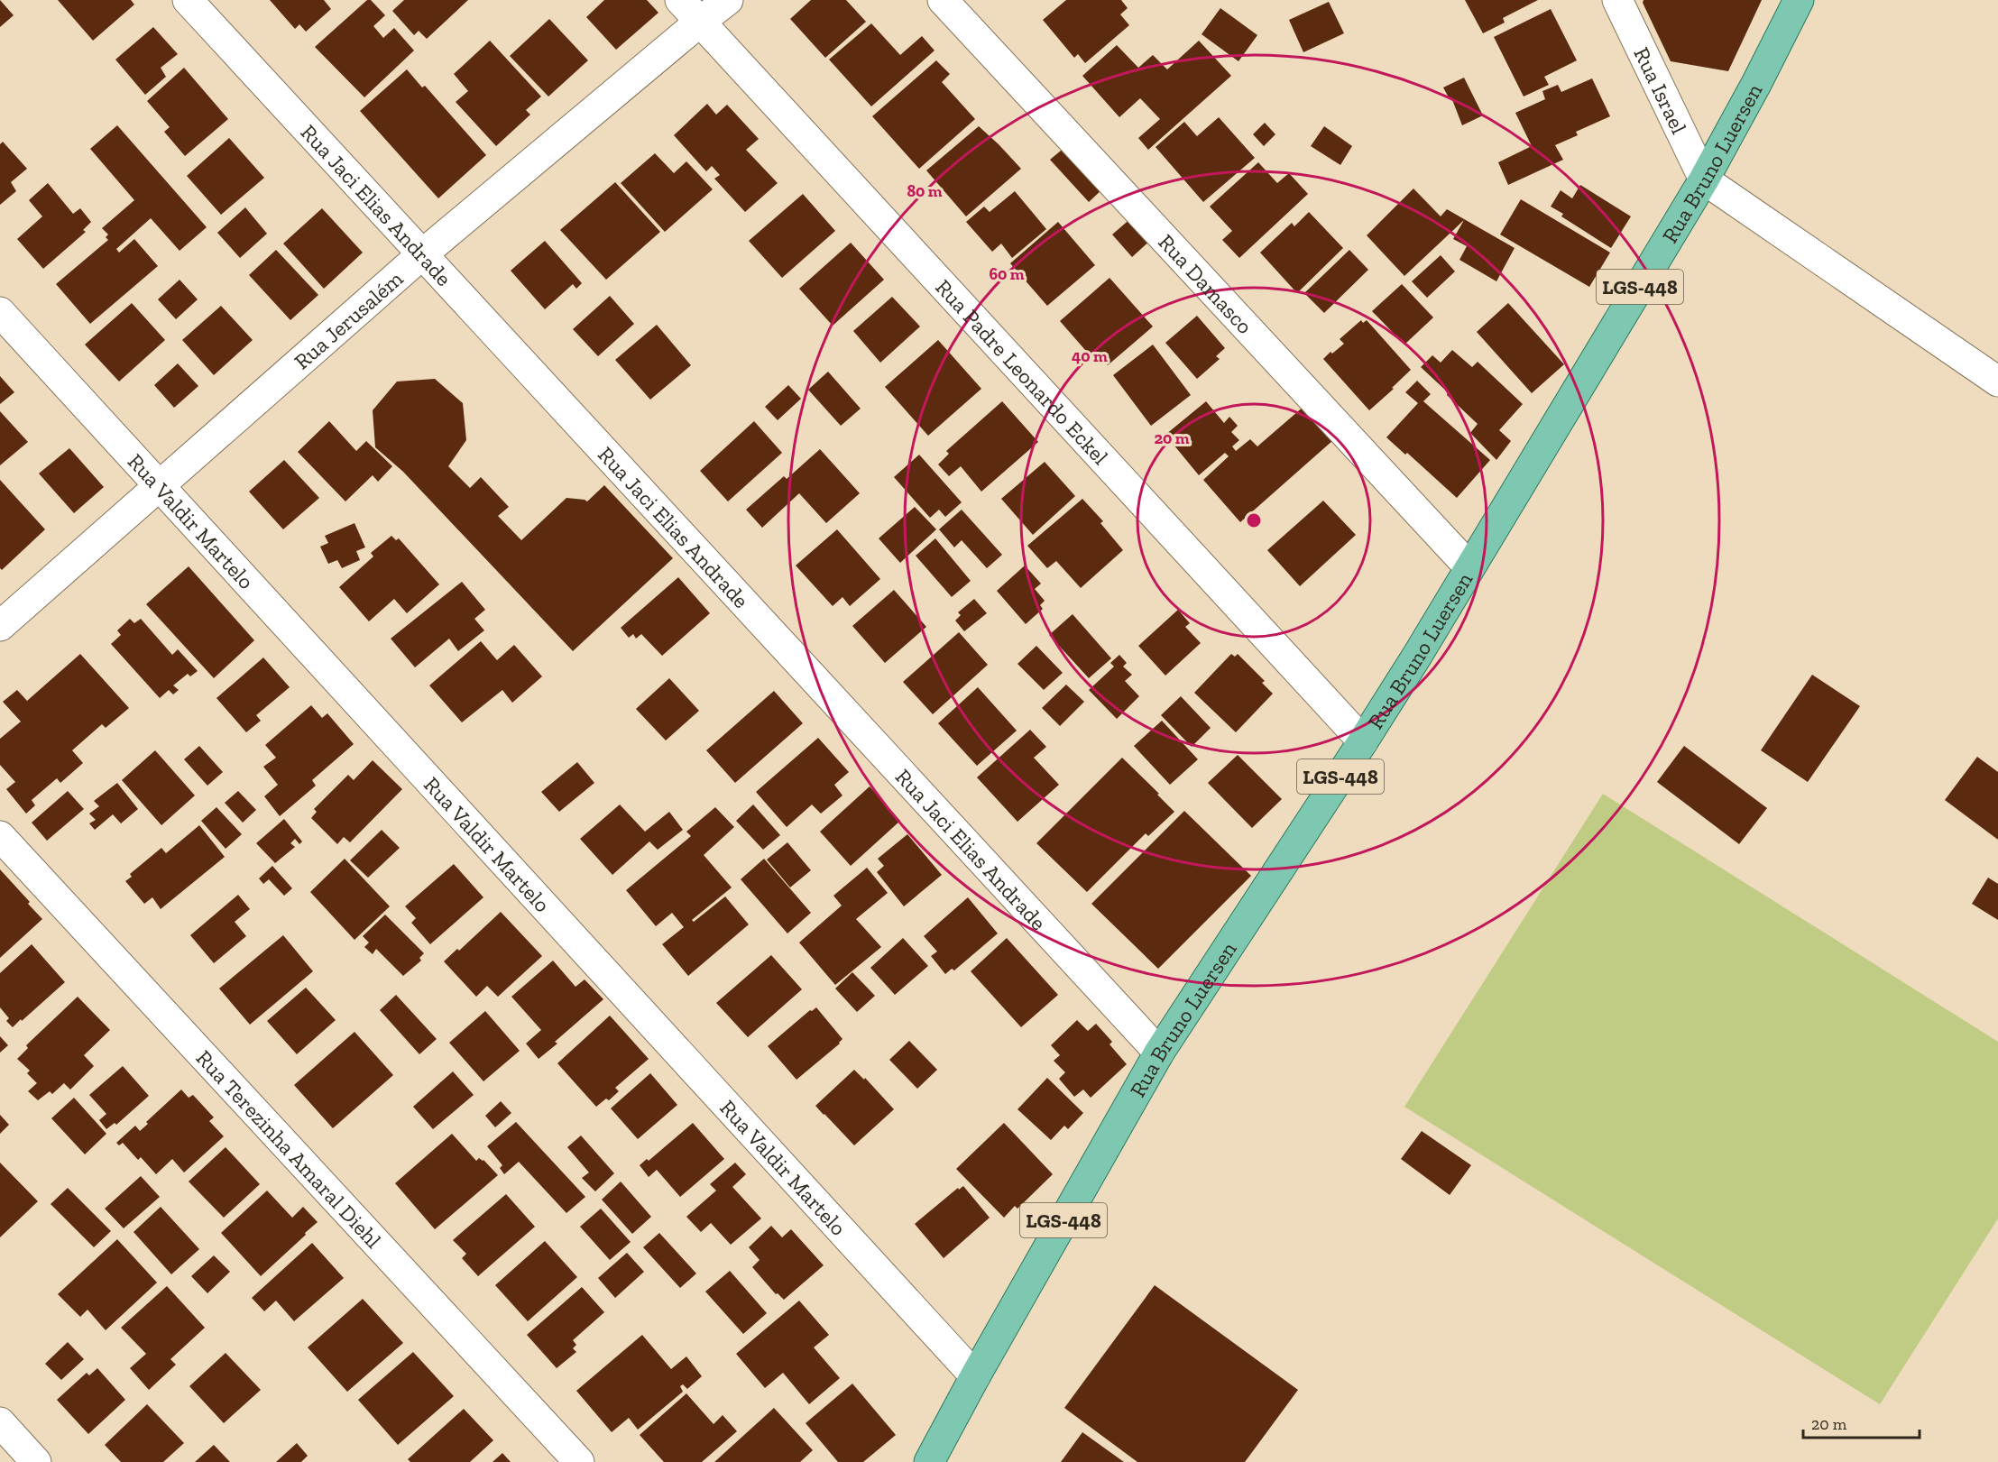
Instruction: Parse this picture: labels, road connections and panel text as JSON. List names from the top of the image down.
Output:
{
  "streets": {
    "main road": ["Rua Bruno Luersen", "LGS-448"],
    "street": [
      "Rua Israel",
      "Rua Jaci Elias Andrade",
      "Rua Damasco",
      "Rua Jerusalém",
      "Rua Padre Leonardo Eckel",
      "Rua Valdir Martelo",
      "Rua Terezinha Amaral Diehl"
    ]
  },
  "crossings": [
    ["Rua Israel", "Rua Bruno Luersen"],
    ["Rua Bruno Luersen", "Rua Jaci Elias Andrade"],
    ["Rua Bruno Luersen", "Rua Damasco"],
    ["Rua Bruno Luersen", "Rua Padre Leonardo Eckel"],
    ["Rua Bruno Luersen", "Rua Valdir Martelo"],
    ["Rua Jaci Elias Andrade", "Rua Jerusalém"],
    ["Rua Jerusalém", "Rua Padre Leonardo Eckel"],
    ["Rua Jerusalém", "Rua Valdir Martelo"]
  ],
  "scale_bar": "20 m",
  "rings": [
    "80 m",
    "60 m",
    "40 m",
    "20 m"
  ]
}
